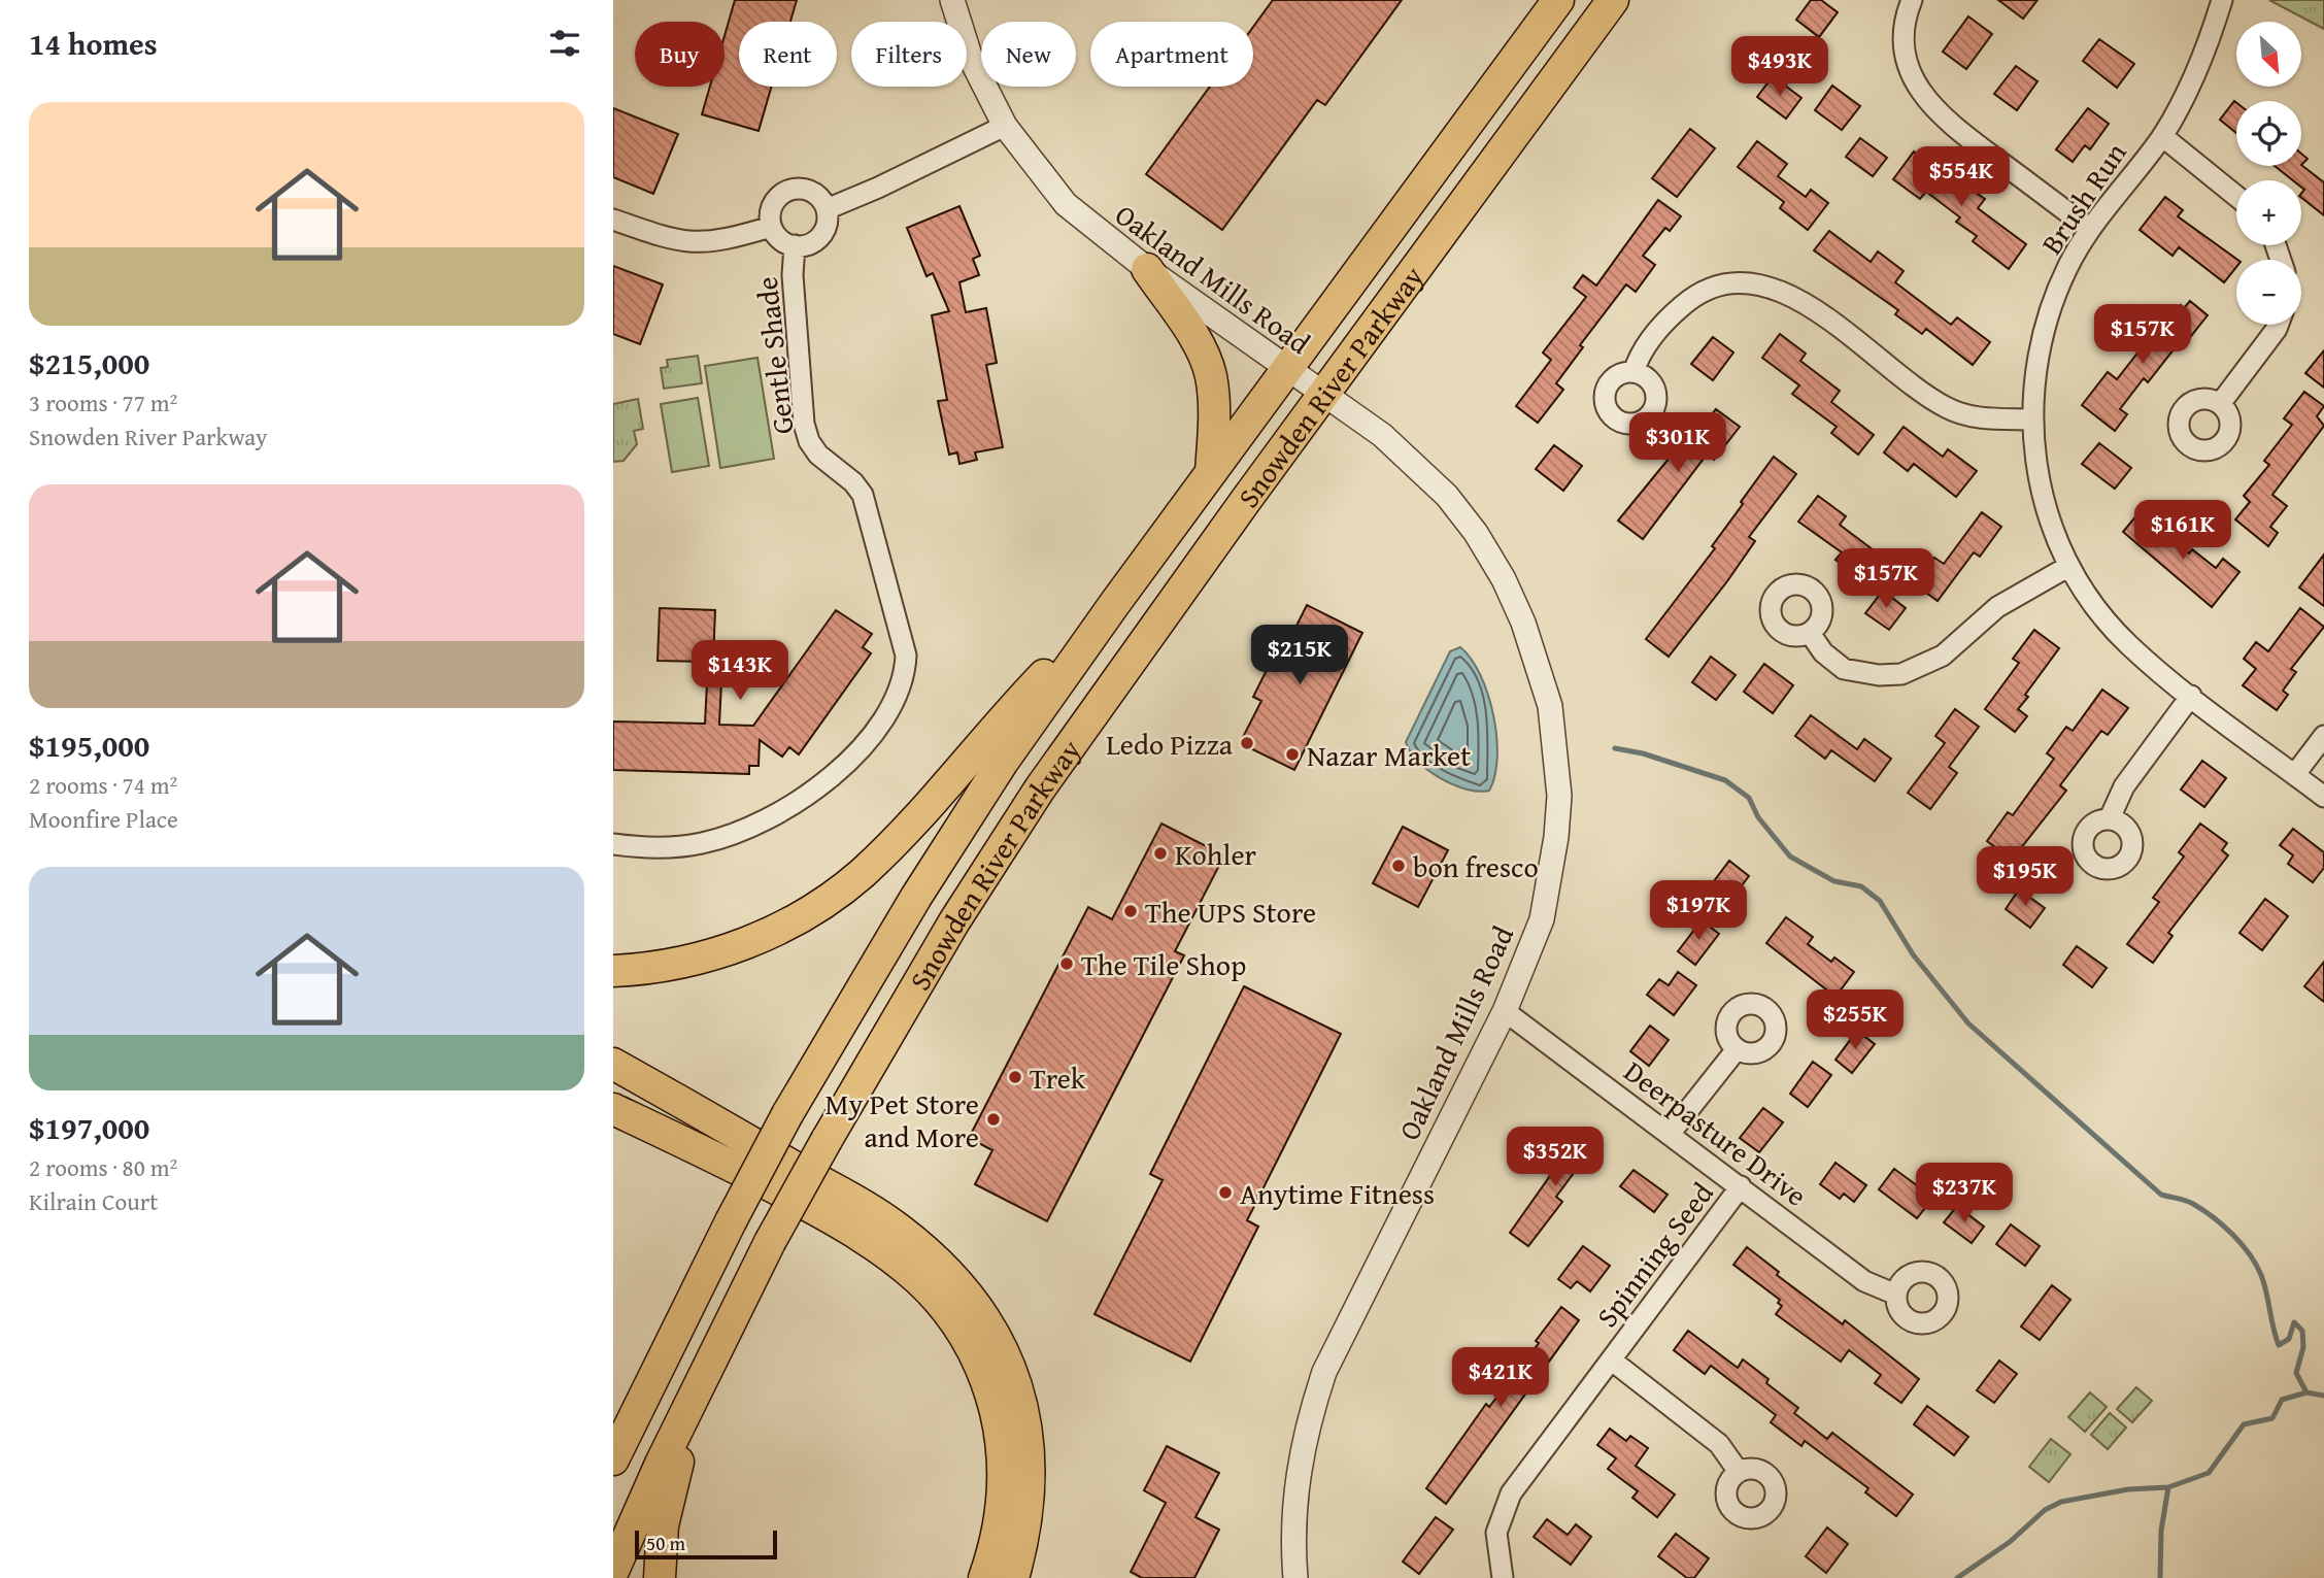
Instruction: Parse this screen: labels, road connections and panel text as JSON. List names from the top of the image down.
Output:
{
  "streets": {
    "main road": ["Snowden River Parkway"],
    "street": [
      "Brush Run",
      "Oakland Mills Road",
      "Gentle Shade",
      "Deerpasture Drive",
      "Spinning Seed"
    ]
  },
  "crossings": [
    ["Oakland Mills Road", "Snowden River Parkway"],
    ["Oakland Mills Road", "Deerpasture Drive"],
    ["Deerpasture Drive", "Spinning Seed"]
  ],
  "places": [
    "Ledo Pizza",
    "Nazar Market",
    "Kohler",
    "bon fresco",
    "The UPS Store",
    "The Tile Shop",
    "Trek",
    "My Pet Store and More",
    "Anytime Fitness"
  ],
  "scale_bar": "50 m",
  "north": "bottom right",
  "page": {
    "heading": "14 homes",
    "map_buttons": ["+", "−"],
    "chip": [
      "Buy",
      "Rent",
      "Filters",
      "New",
      "Apartment"
    ],
    "price": [
      "$493K",
      "$554K",
      "$157K",
      "$301K",
      "$161K",
      "$157K",
      "$215K",
      "$143K",
      "$195K",
      "$197K",
      "$255K",
      "$352K",
      "$237K",
      "$421K"
    ],
    "list": [
      {
        "name": "$215,000",
        "note": "3 rooms · 77 m² · Snowden River Parkway"
      },
      {
        "name": "$195,000",
        "note": "2 rooms · 74 m² · Moonfire Place"
      },
      {
        "name": "$197,000",
        "note": "2 rooms · 80 m² · Kilrain Court"
      }
    ],
    "scale": "50 m"
  }
}
